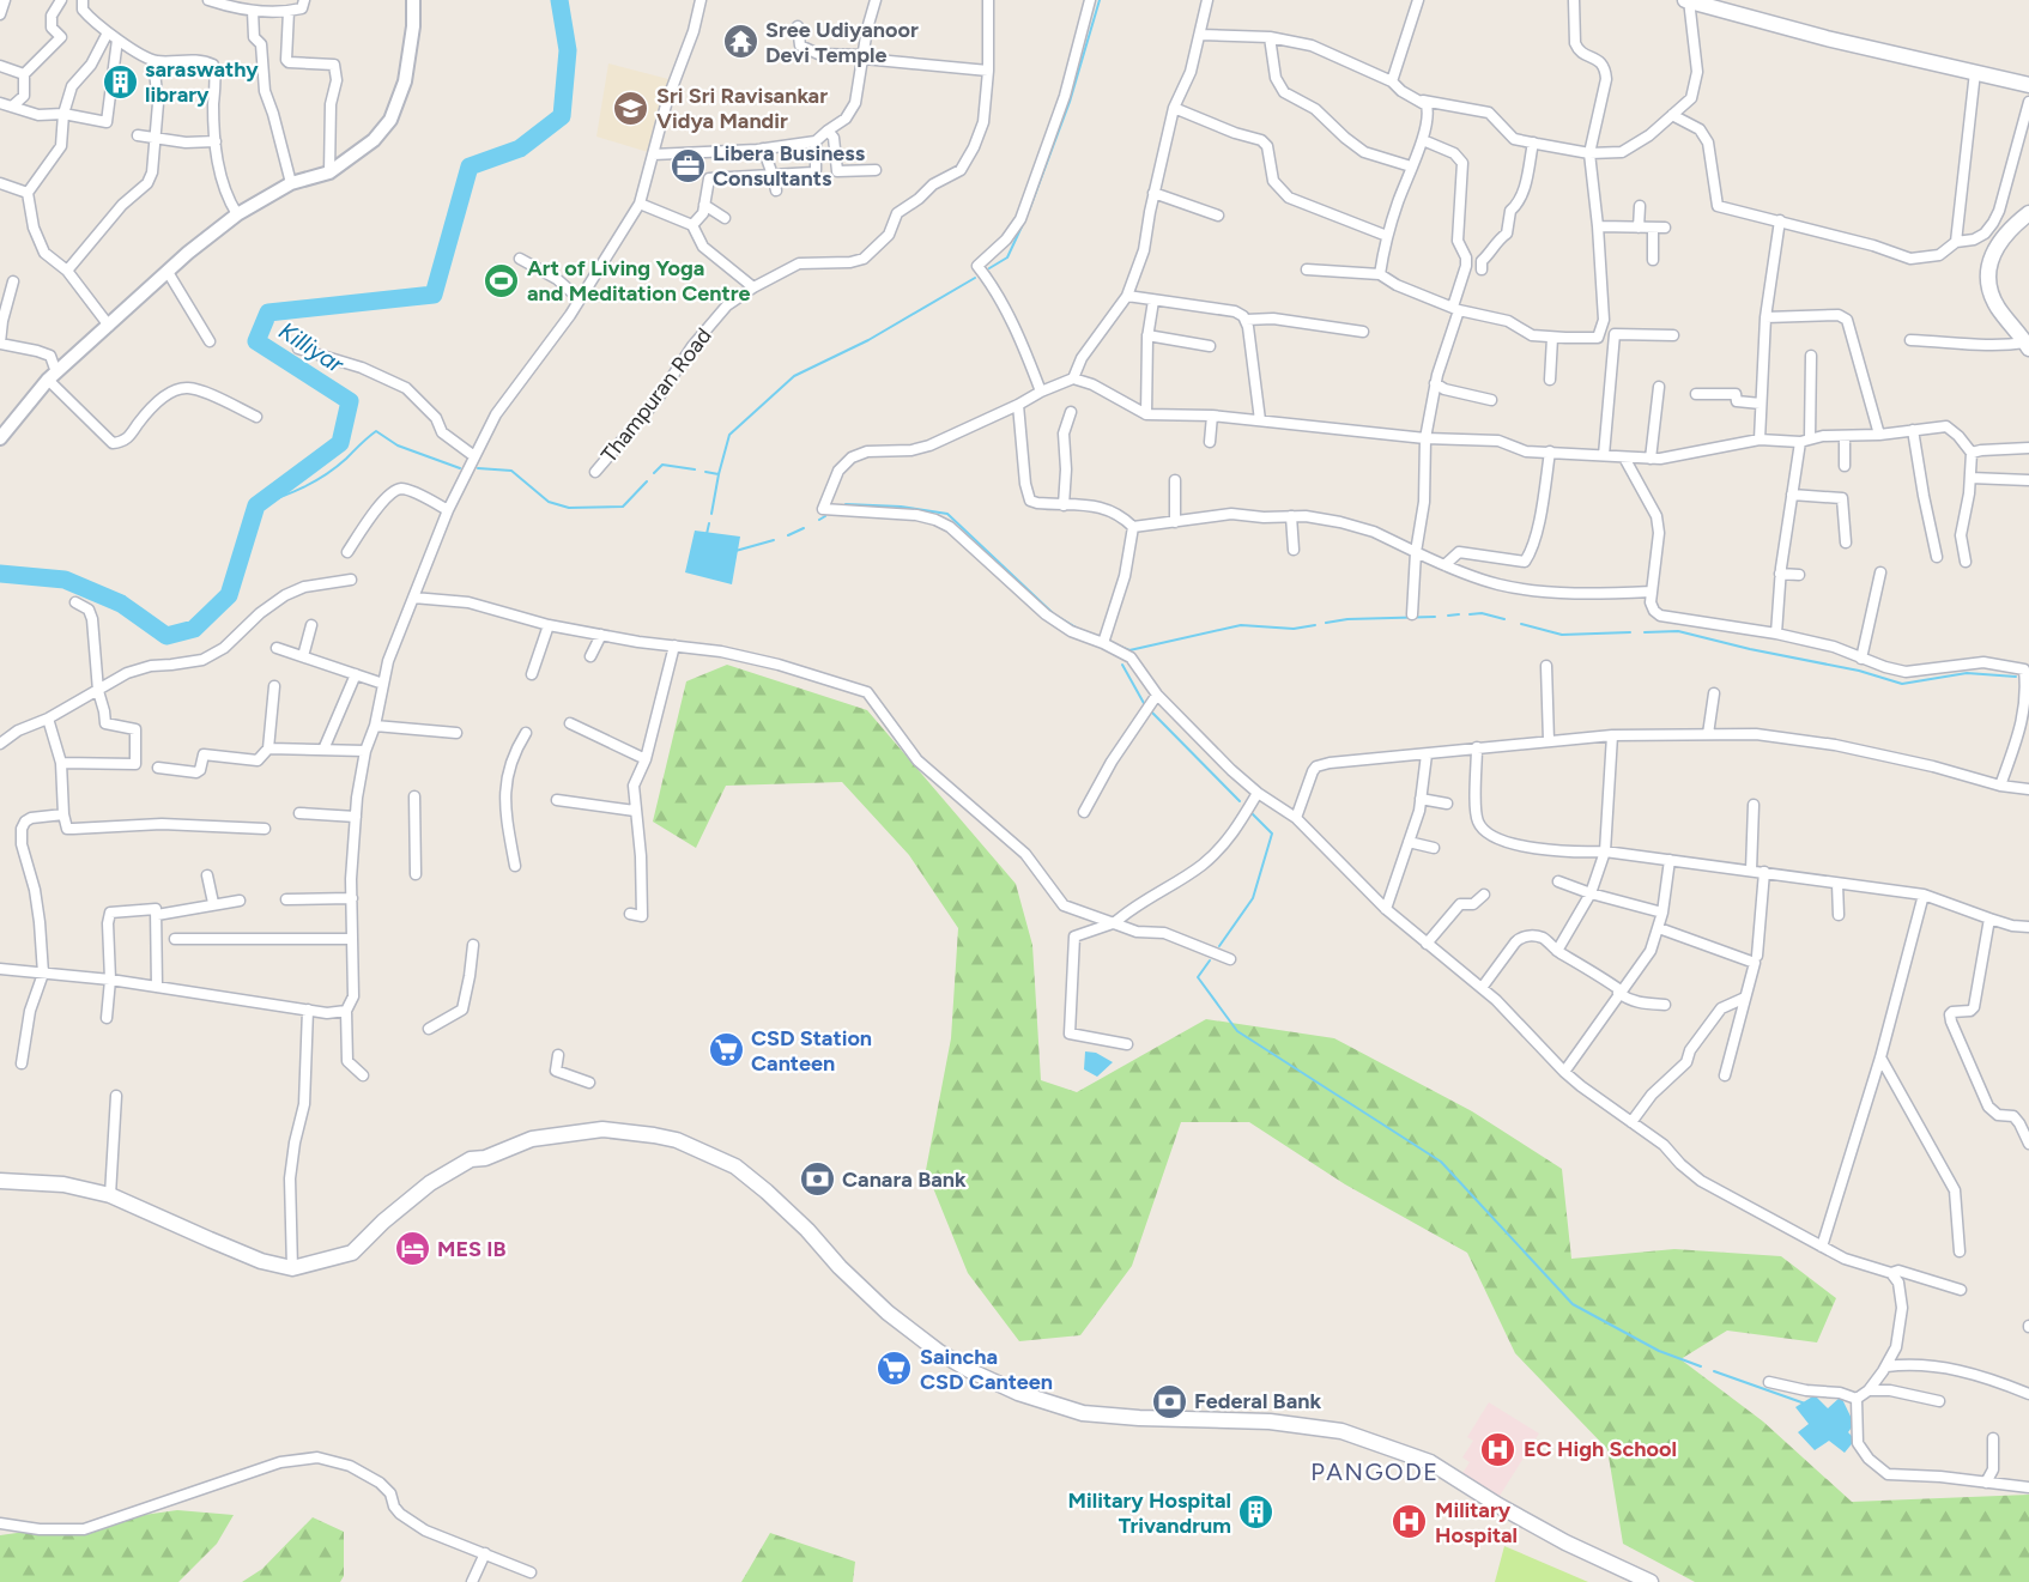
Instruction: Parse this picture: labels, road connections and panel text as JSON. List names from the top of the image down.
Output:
{
  "streets": {
    "street": ["Thampuran Road"]
  },
  "districts": ["PANGODE"],
  "water": ["Killiyar"],
  "places": {
    "temple": ["Sree Udiyanoor Devi Temple"],
    "building": ["saraswathy library", "Military Hospital Trivandrum"],
    "school or university": ["Sri Sri Ravisankar Vidya Mandir"],
    "office": ["Libera Business Consultants"],
    "sports": ["Art of Living Yoga and Meditation Centre"],
    "supermarket": ["CSD Station Canteen", "Saincha CSD Canteen"],
    "bank": ["Canara Bank", "Federal Bank"],
    "hotel": ["MES IB"],
    "hospital": ["EC High School", "Military Hospital"]
  }
}
